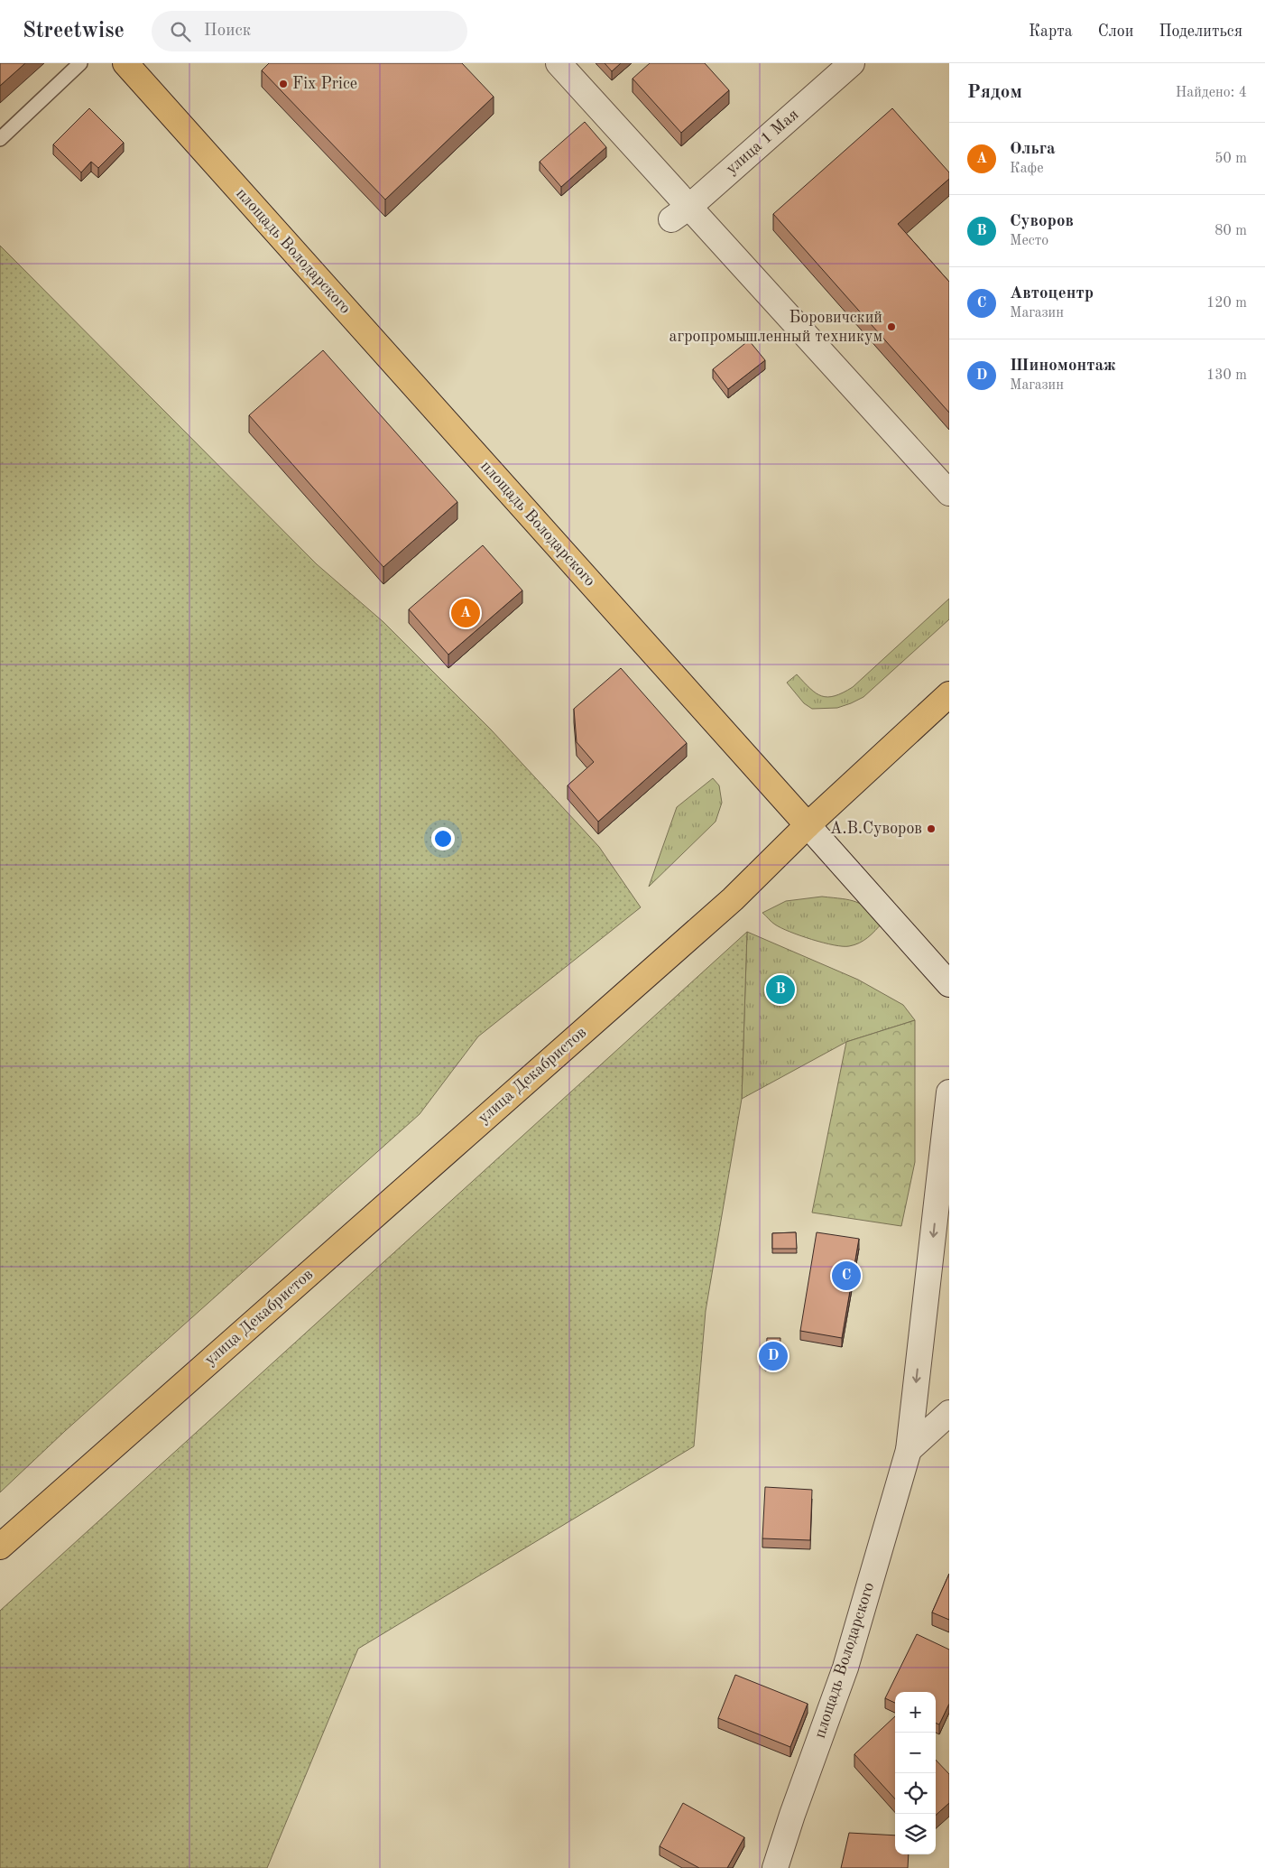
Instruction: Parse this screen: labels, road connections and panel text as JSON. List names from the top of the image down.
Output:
{
  "streets": {
    "main road": ["площадь Володарского", "улица Декабристов"],
    "street": ["улица 1 Мая"]
  },
  "crossings": [
    ["площадь Володарского", "улица Декабристов"]
  ],
  "places": ["Fix Price", "Боровичский агропромышленный техникум", "А.В.Суворов"],
  "page": {
    "header": "Streetwise",
    "search": "Поиск",
    "nav": ["Карта", "Слои", "Поделиться"],
    "heading": ["Рядом", "Найдено: 4"],
    "list": [
      {
        "mark": "A",
        "name": "Ольга",
        "note": "Кафе",
        "value": "50 m"
      },
      {
        "mark": "B",
        "name": "Суворов",
        "note": "Место",
        "value": "80 m"
      },
      {
        "mark": "C",
        "name": "Автоцентр",
        "note": "Магазин",
        "value": "120 m"
      },
      {
        "mark": "D",
        "name": "Шиномонтаж",
        "note": "Магазин",
        "value": "130 m"
      }
    ],
    "pins": [
      "A",
      "B",
      "C",
      "D"
    ],
    "map_buttons": ["+", "−"]
  }
}
